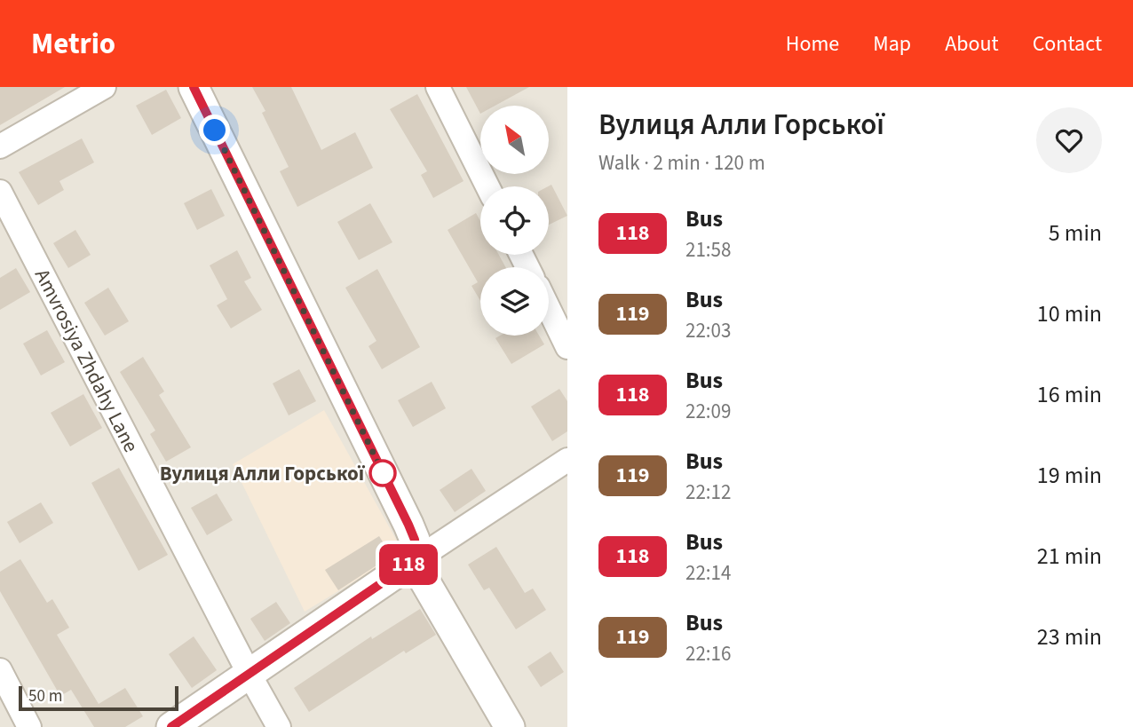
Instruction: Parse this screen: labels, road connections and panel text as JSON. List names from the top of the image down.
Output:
{
  "streets": {
    "street": ["Amvrosiya Zhdahy Lane"]
  },
  "places": ["Вулиця Алли Горської"],
  "lines": ["bus line 118"],
  "scale_bar": "50 m",
  "north": "top left",
  "page": {
    "header": "Metrio",
    "nav": [
      "Home",
      "Map",
      "About",
      "Contact"
    ],
    "on_map": "118",
    "heading": ["Вулиця Алли Горської", "Walk · 2 min · 120 m"],
    "list": [
      {
        "mark": "118",
        "name": "Bus",
        "note": "21:58",
        "value": "5 min"
      },
      {
        "mark": "119",
        "name": "Bus",
        "note": "22:03",
        "value": "10 min"
      },
      {
        "mark": "118",
        "name": "Bus",
        "note": "22:09",
        "value": "16 min"
      },
      {
        "mark": "119",
        "name": "Bus",
        "note": "22:12",
        "value": "19 min"
      },
      {
        "mark": "118",
        "name": "Bus",
        "note": "22:14",
        "value": "21 min"
      },
      {
        "mark": "119",
        "name": "Bus",
        "note": "22:16",
        "value": "23 min"
      }
    ],
    "scale": "50 m"
  }
}
